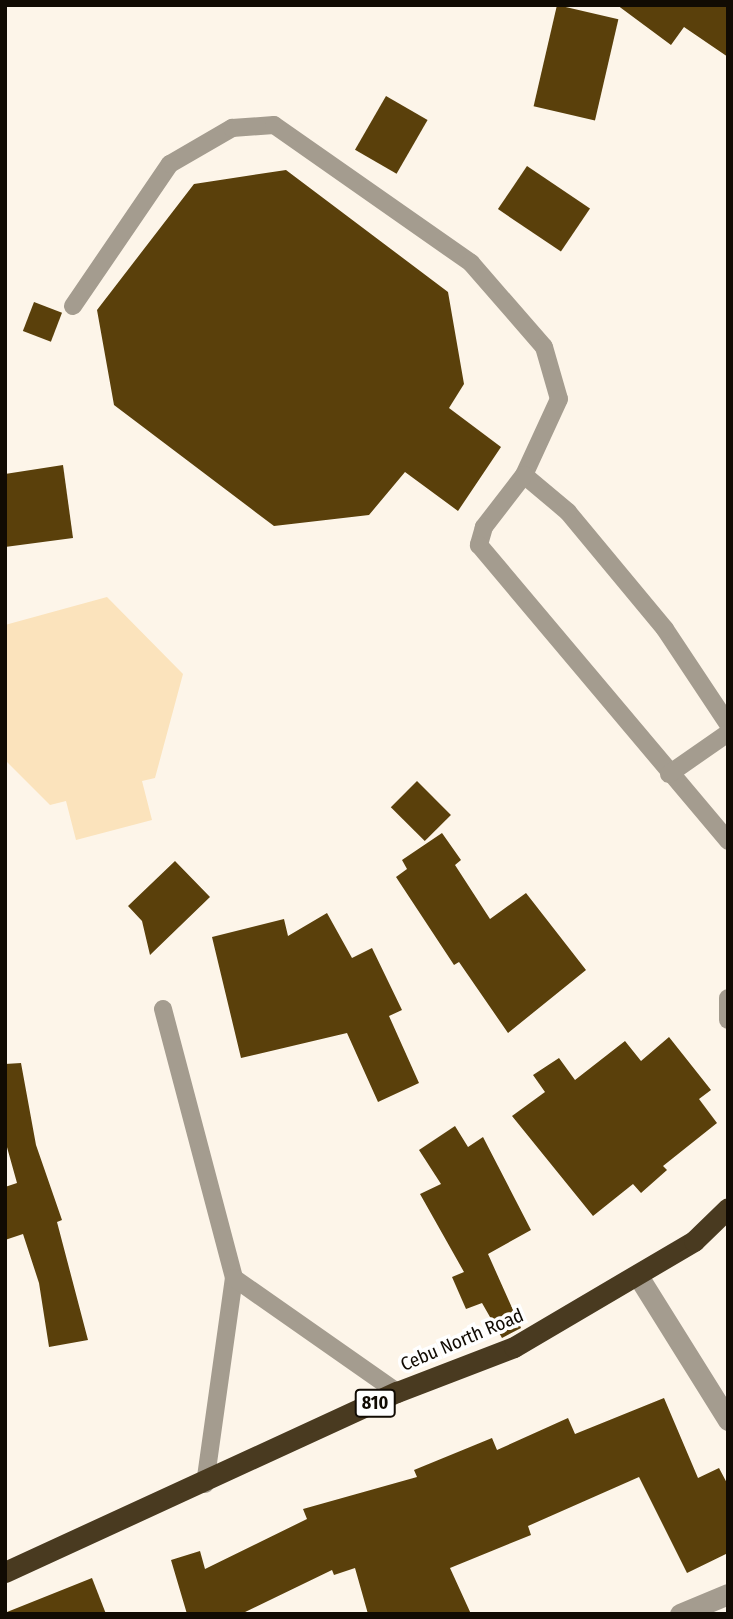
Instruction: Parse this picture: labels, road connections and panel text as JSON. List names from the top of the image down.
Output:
{
  "streets": {
    "highway": ["Cebu North Road", "810"]
  }
}
